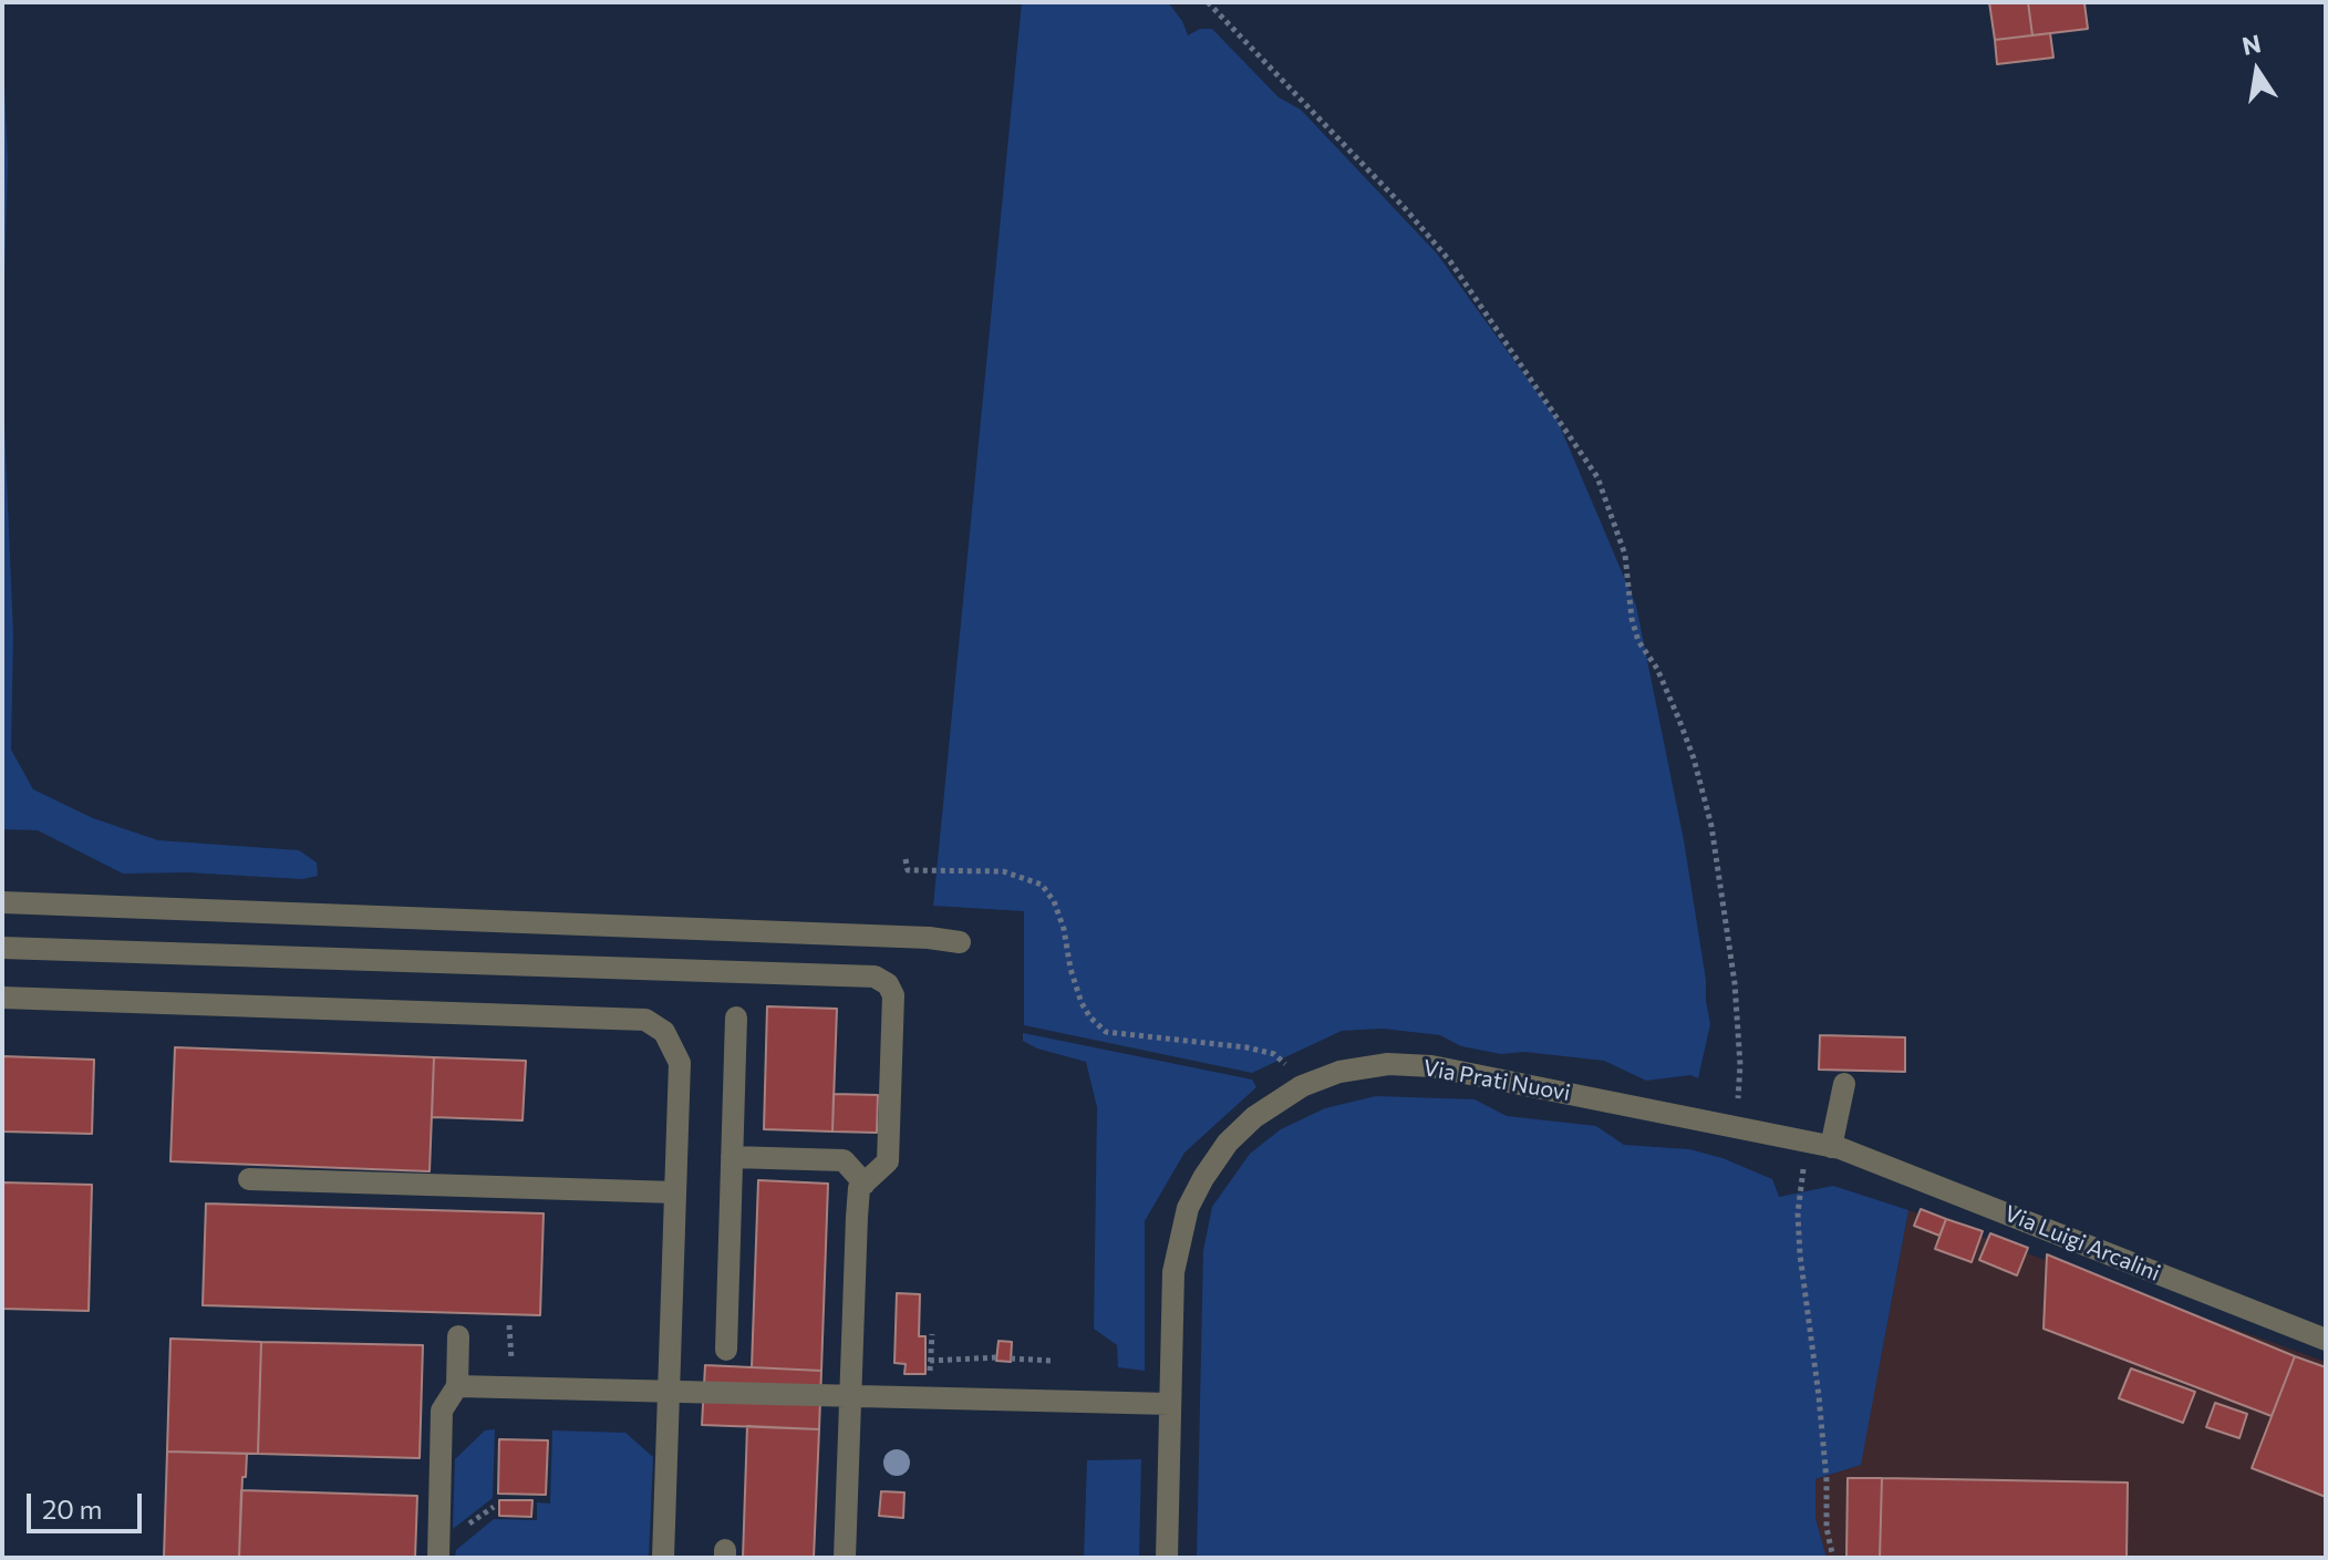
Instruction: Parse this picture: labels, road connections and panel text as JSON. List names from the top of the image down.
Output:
{
  "streets": {
    "street": ["Via Prati Nuovi", "Via Luigi Arcalini"]
  },
  "crossings": [
    ["Via Prati Nuovi", "Via Luigi Arcalini"]
  ],
  "scale_bar": "20 m",
  "north": "top"
}
